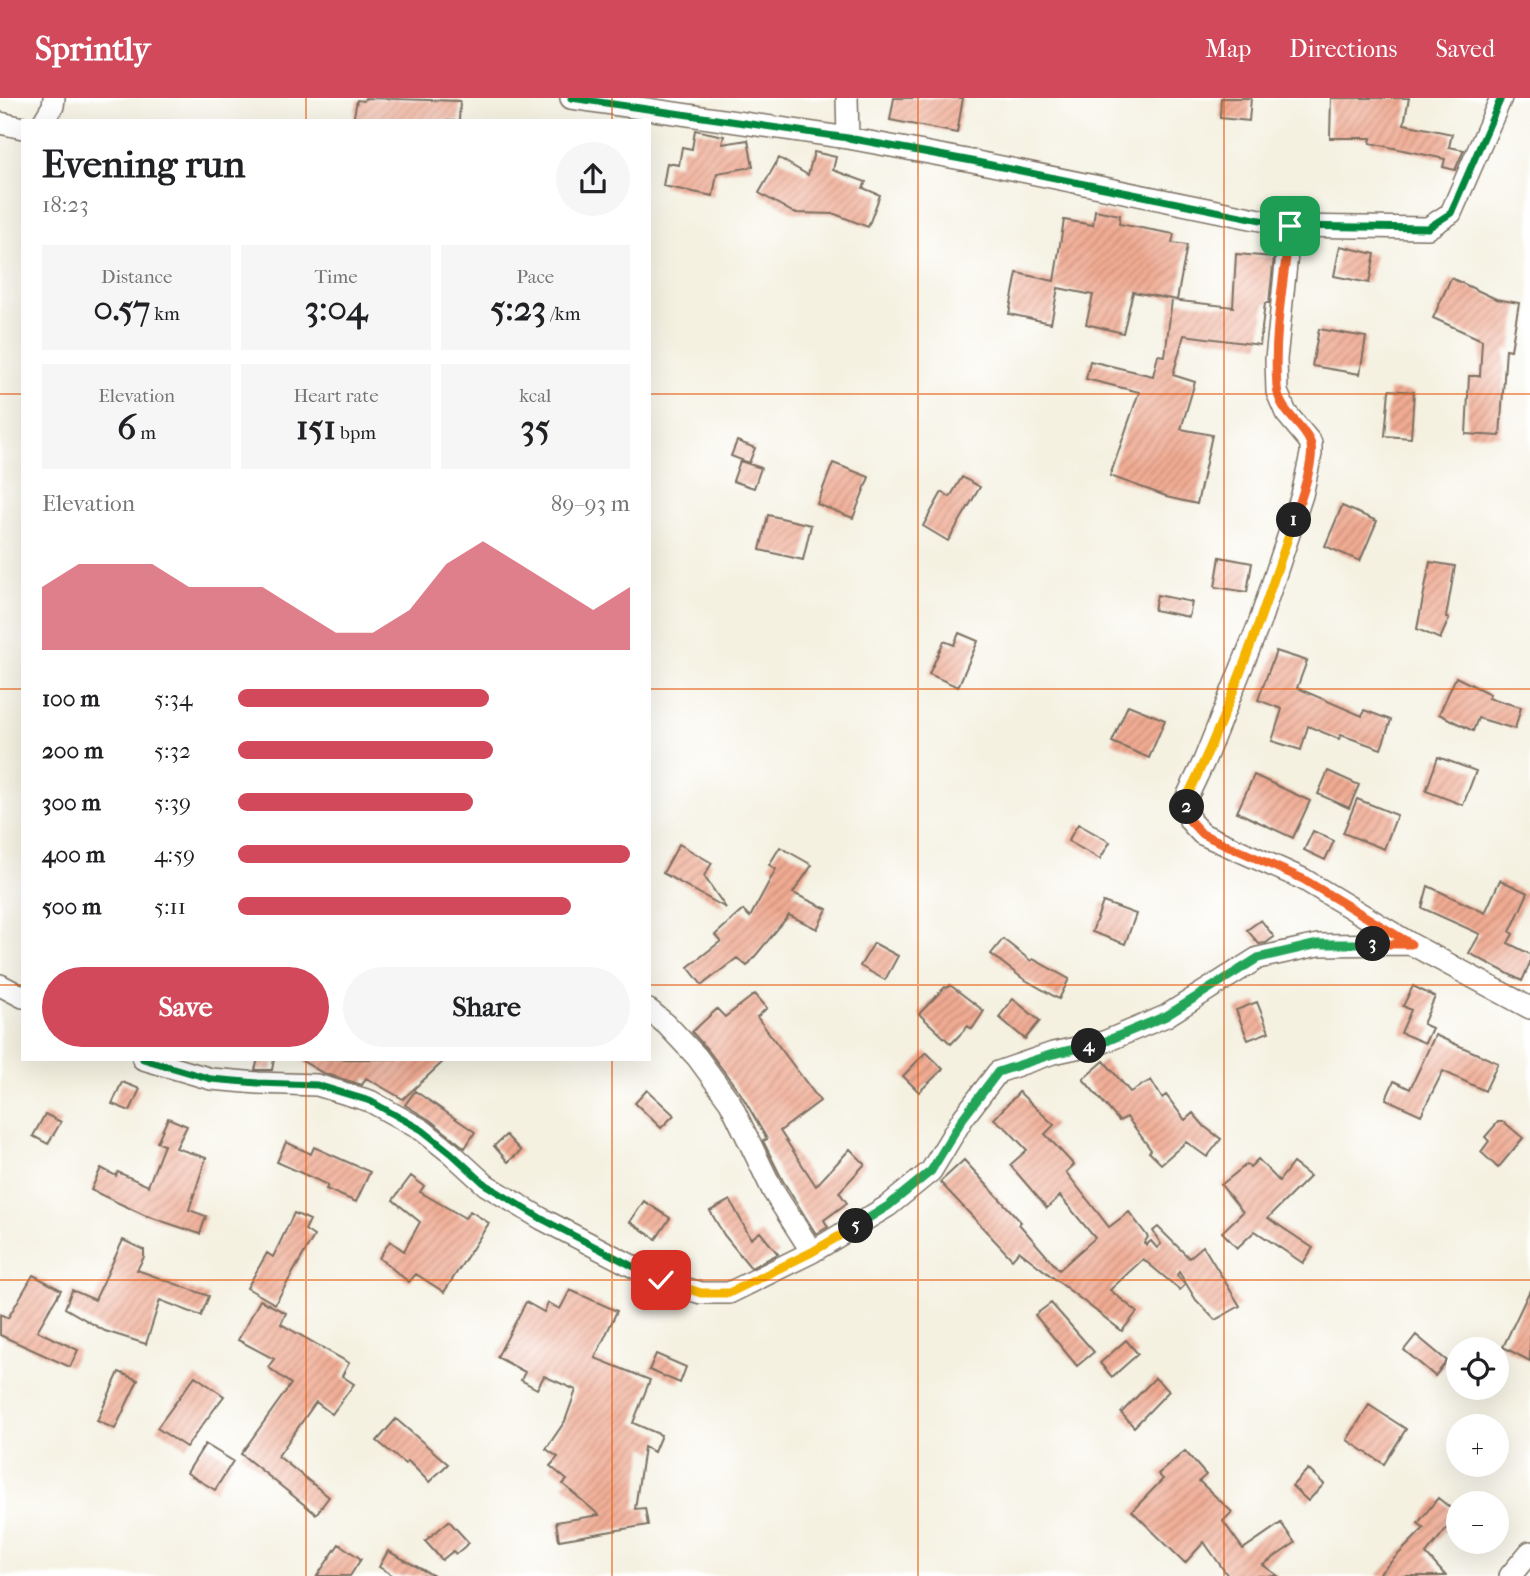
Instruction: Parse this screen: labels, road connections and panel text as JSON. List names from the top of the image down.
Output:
{
  "page": {
    "header": "Sprintly",
    "nav": ["Map", "Directions", "Saved"],
    "heading": ["Evening run", "18:23"],
    "stats": [
      ["Distance", "0.57 km"],
      ["Time", "3:04"],
      ["Pace", "5:23 /km"],
      ["Elevation", "6 m"],
      ["Heart rate", "151 bpm"],
      ["kcal", "35"]
    ],
    "chart": ["Elevation", "89–93 m"],
    "pins": [
      "1",
      "2",
      "3",
      "4",
      "5"
    ],
    "list": [
      {
        "name": "100 m",
        "note": "5:34"
      },
      {
        "name": "200 m",
        "note": "5:32"
      },
      {
        "name": "300 m",
        "note": "5:39"
      },
      {
        "name": "400 m",
        "note": "4:59"
      },
      {
        "name": "500 m",
        "note": "5:11"
      }
    ],
    "buttons": ["Save", "Share"],
    "map_buttons": ["+", "−"]
  }
}
